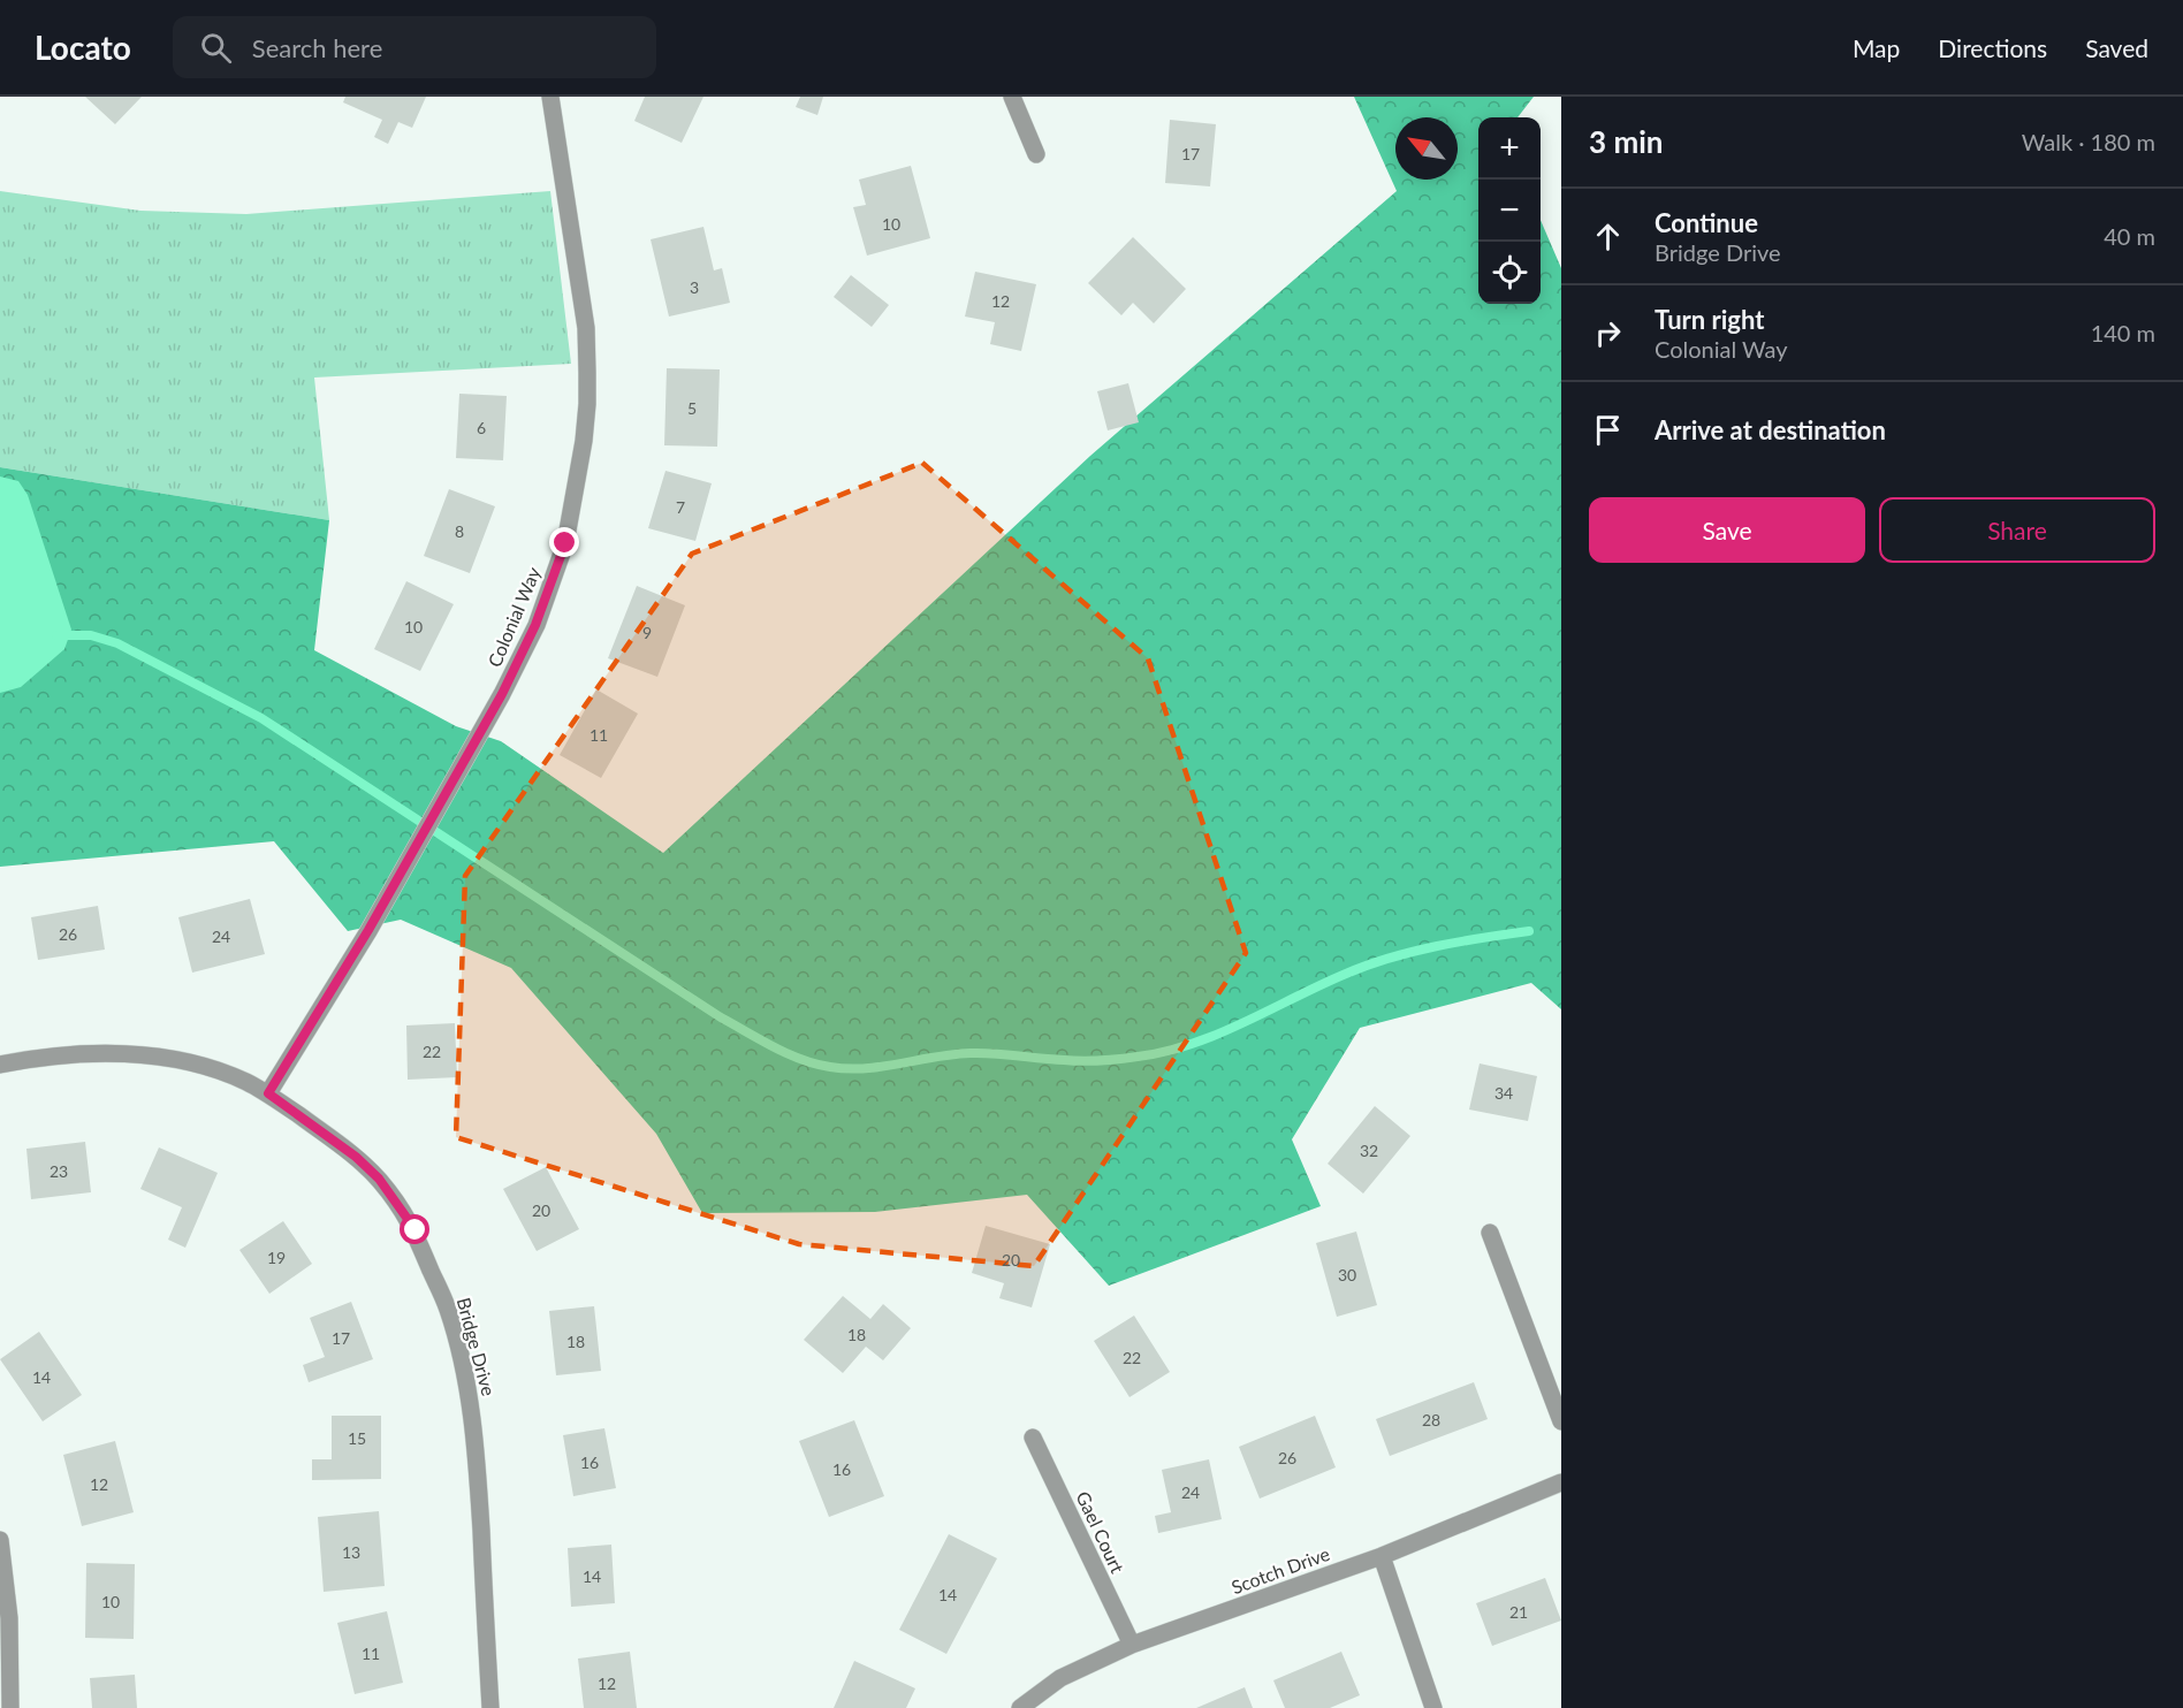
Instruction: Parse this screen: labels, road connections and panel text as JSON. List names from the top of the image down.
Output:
{
  "streets": {
    "street": [
      "Colonial Way",
      "Bridge Drive",
      "Gael Court",
      "Scotch Drive"
    ]
  },
  "crossings": [
    ["Colonial Way", "Bridge Drive"],
    ["Gael Court", "Scotch Drive"]
  ],
  "house_numbers": [
    "17",
    "10",
    "3",
    "12",
    "5",
    "6",
    "7",
    "8",
    "10",
    "9",
    "11",
    "26",
    "24",
    "22",
    "34",
    "32",
    "23",
    "20",
    "19",
    "20",
    "30",
    "18",
    "17",
    "18",
    "22",
    "14",
    "28",
    "15",
    "26",
    "16",
    "16",
    "12",
    "24",
    "13",
    "14",
    "14",
    "10",
    "21",
    "11",
    "12"
  ],
  "north": "top left",
  "page": {
    "header": "Locato",
    "search": "Search here",
    "nav": ["Map", "Directions", "Saved"],
    "heading": ["3 min", "Walk · 180 m"],
    "map_buttons": ["+", "−"],
    "list": [
      ["Continue", "Bridge Drive", "40 m"],
      ["Turn right", "Colonial Way", "140 m"],
      "Arrive at destination"
    ],
    "buttons": ["Save", "Share"]
  }
}
